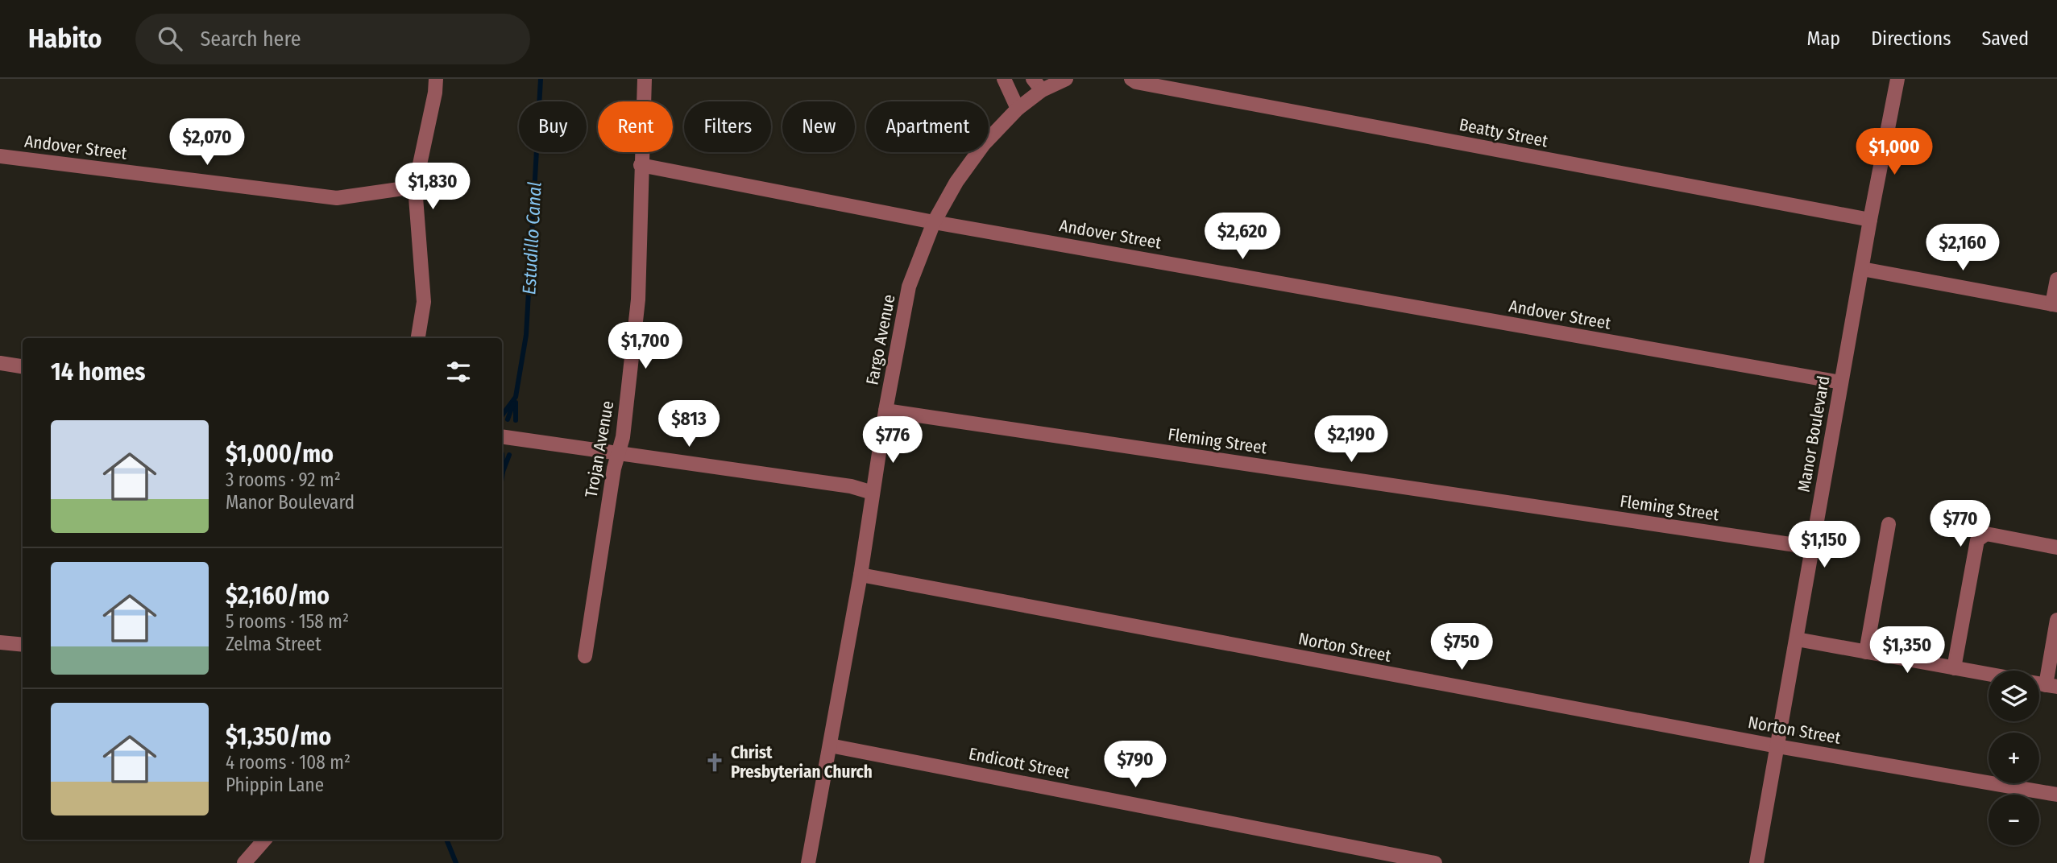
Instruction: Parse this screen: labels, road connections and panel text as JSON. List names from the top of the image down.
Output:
{
  "streets": {
    "street": [
      "Beatty Street",
      "Andover Street",
      "Fargo Avenue",
      "Manor Boulevard",
      "Fleming Street",
      "Trojan Avenue",
      "Norton Street",
      "Endicott Street"
    ]
  },
  "crossings": [
    ["Beatty Street", "Manor Boulevard"],
    ["Andover Street", "Fargo Avenue"],
    ["Andover Street", "Manor Boulevard"],
    ["Andover Street", "Trojan Avenue"],
    ["Fargo Avenue", "Fleming Street"],
    ["Fargo Avenue", "Norton Street"],
    ["Fargo Avenue", "Endicott Street"],
    ["Manor Boulevard", "Fleming Street"],
    ["Manor Boulevard", "Norton Street"]
  ],
  "water": ["Estudillo Canal"],
  "places": {
    "church": ["Christ Presbyterian Church"]
  },
  "page": {
    "header": "Habito",
    "search": "Search here",
    "nav": ["Map", "Directions", "Saved"],
    "chip": [
      "Buy",
      "Rent",
      "Filters",
      "New",
      "Apartment"
    ],
    "price": [
      "$2,070",
      "$1,000",
      "$1,830",
      "$2,620",
      "$2,160",
      "$1,700",
      "$813",
      "$2,190",
      "$776",
      "$770",
      "$1,150",
      "$750",
      "$1,350",
      "$790"
    ],
    "heading": "14 homes",
    "list": [
      {
        "name": "$1,000/mo",
        "note": "3 rooms · 92 m² · Manor Boulevard"
      },
      {
        "name": "$2,160/mo",
        "note": "5 rooms · 158 m² · Zelma Street"
      },
      {
        "name": "$1,350/mo",
        "note": "4 rooms · 108 m² · Phippin Lane"
      }
    ],
    "map_buttons": ["+", "−"]
  }
}
